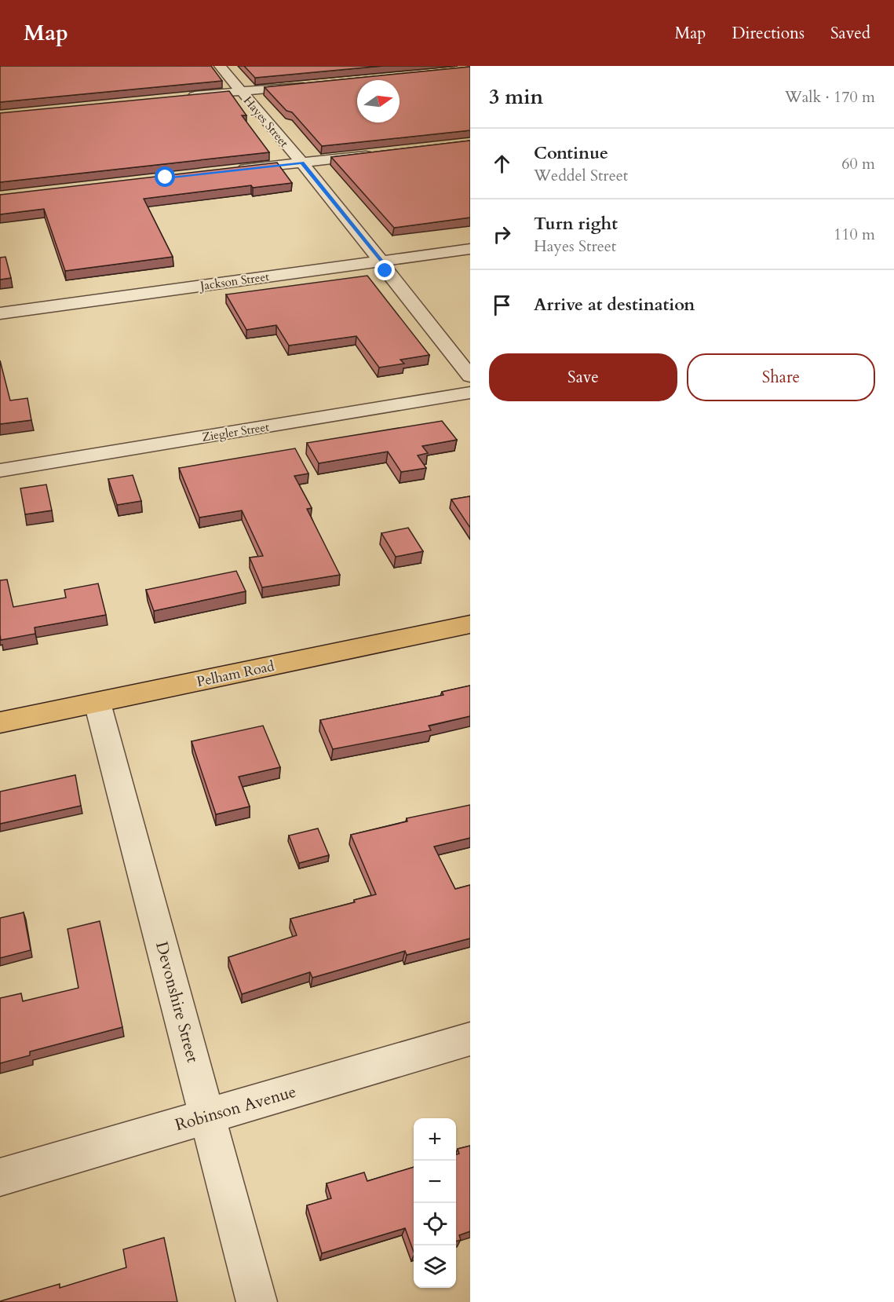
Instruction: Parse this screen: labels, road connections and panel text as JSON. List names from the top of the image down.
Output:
{
  "streets": {
    "main road": ["Pelham Road"],
    "street": [
      "Hayes Street",
      "Jackson Street",
      "Ziegler Street",
      "Devonshire Street",
      "Robinson Avenue"
    ]
  },
  "crossings": [
    ["Hayes Street", "Jackson Street"],
    ["Pelham Road", "Devonshire Street"],
    ["Devonshire Street", "Robinson Avenue"]
  ],
  "north": "right",
  "page": {
    "header": "Map",
    "nav": ["Map", "Directions", "Saved"],
    "heading": ["3 min", "Walk · 170 m"],
    "list": [
      ["Continue", "Weddel Street", "60 m"],
      ["Turn right", "Hayes Street", "110 m"],
      "Arrive at destination"
    ],
    "buttons": ["Save", "Share"],
    "map_buttons": ["+", "−"]
  }
}
